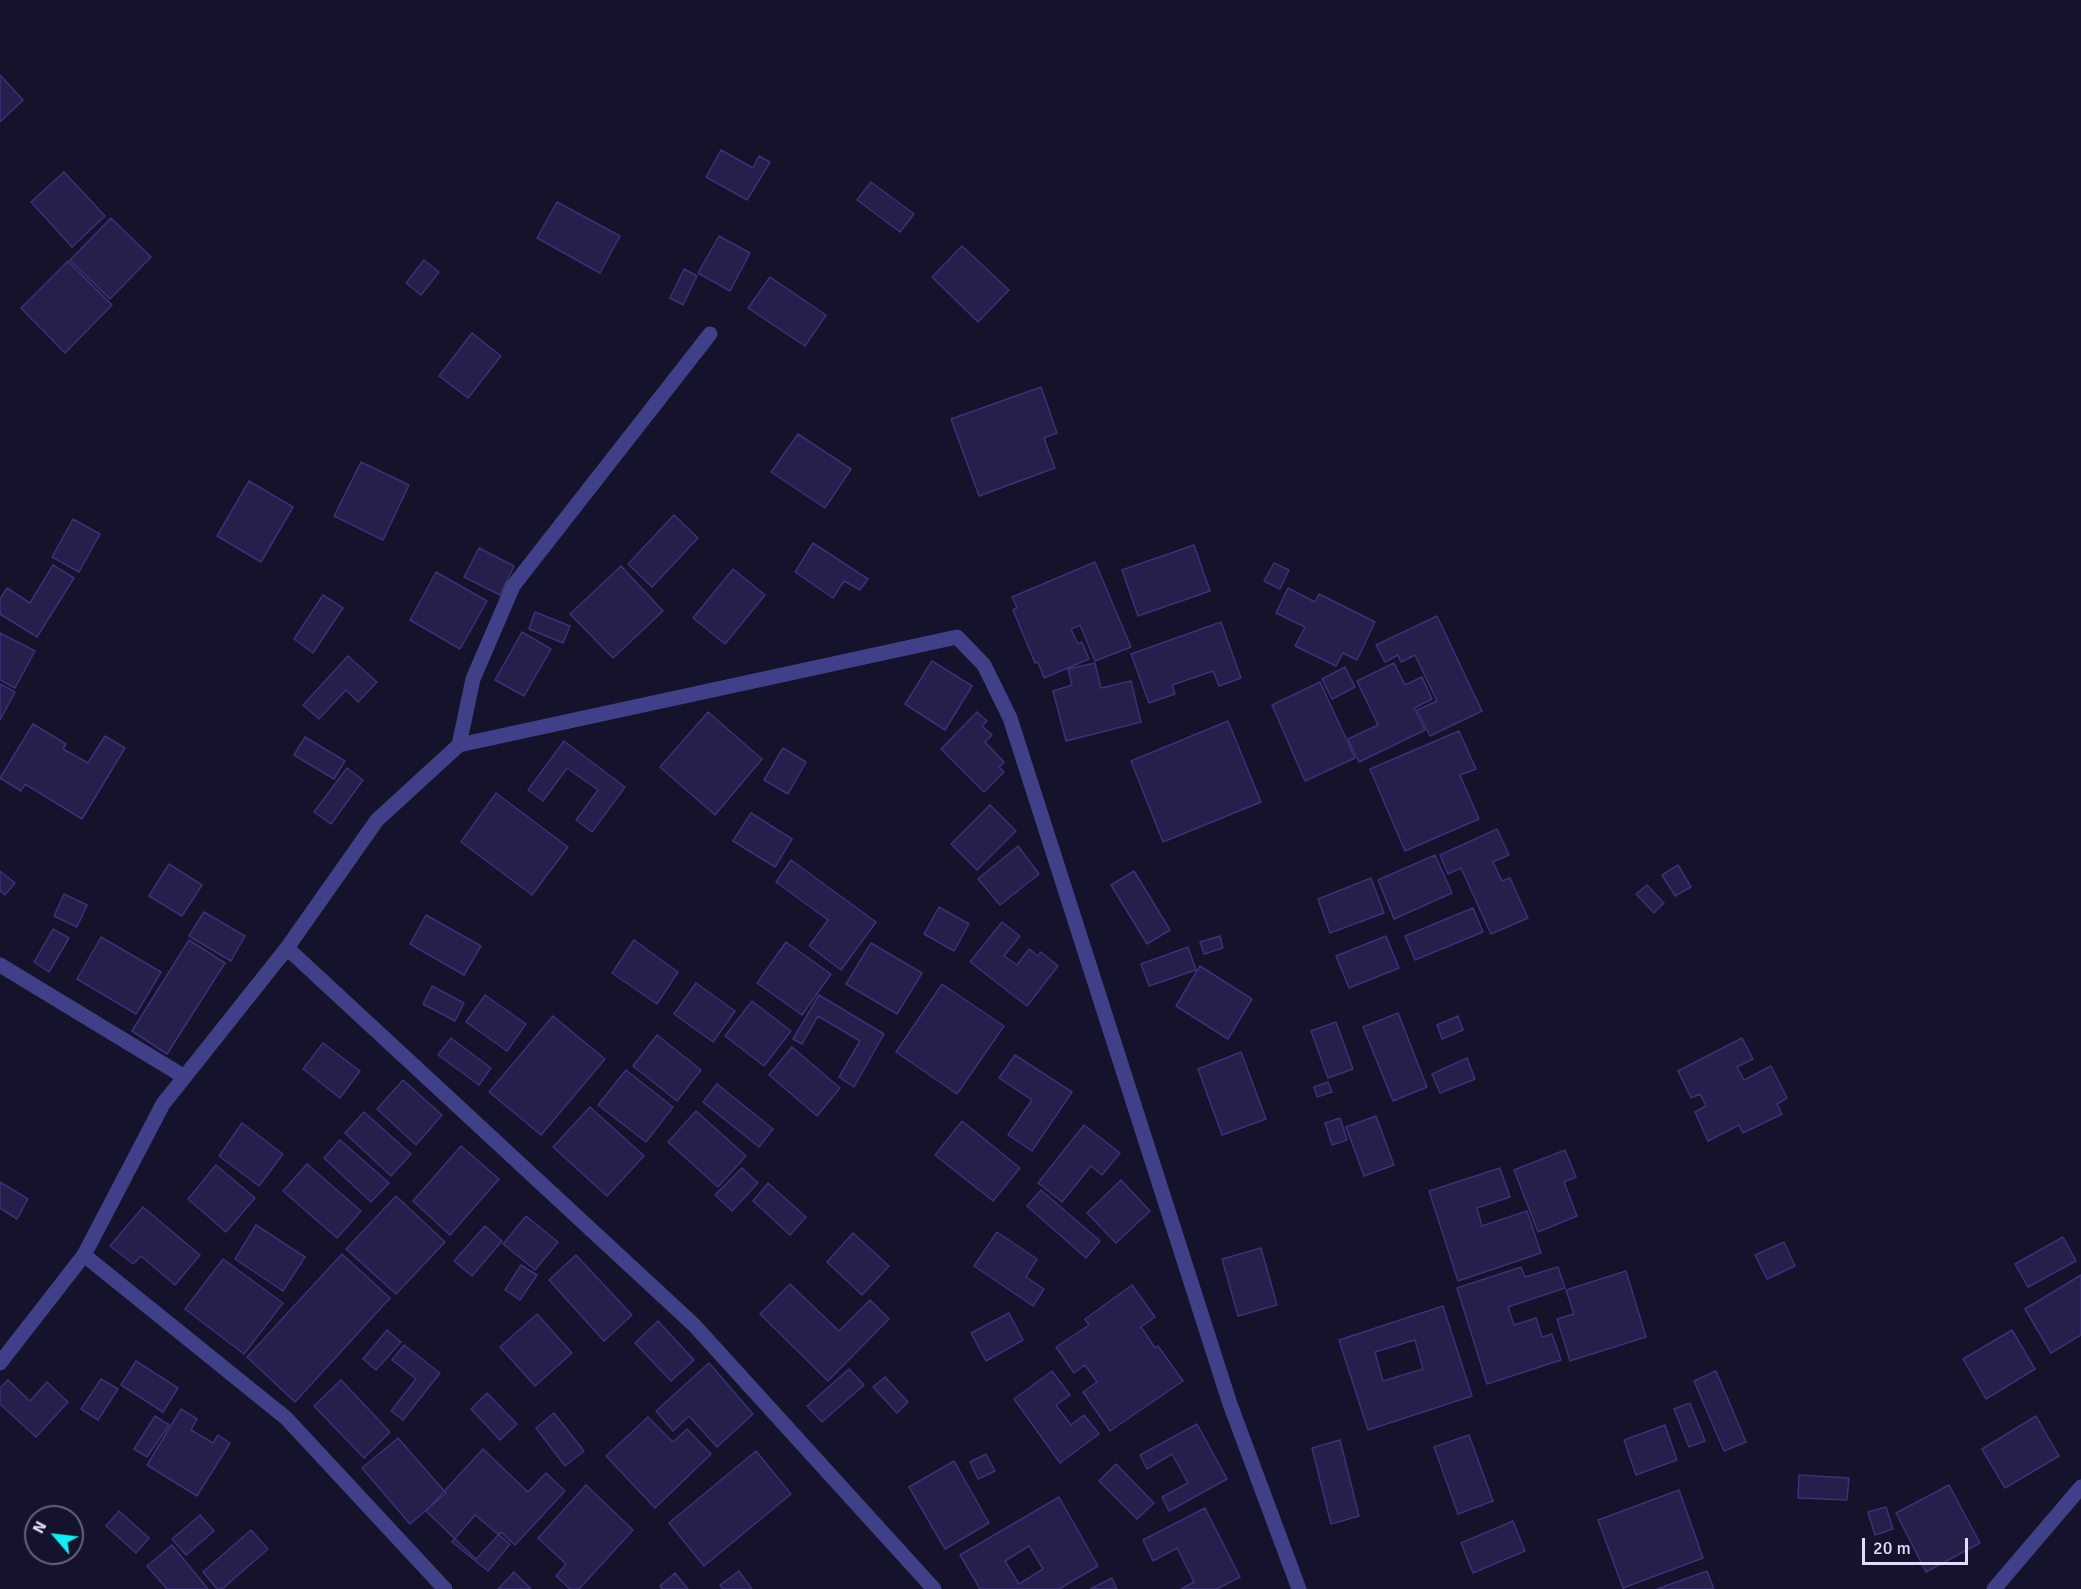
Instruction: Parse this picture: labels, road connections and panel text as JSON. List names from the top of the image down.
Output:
{
  "scale_bar": "20 m",
  "north": "top left"
}
